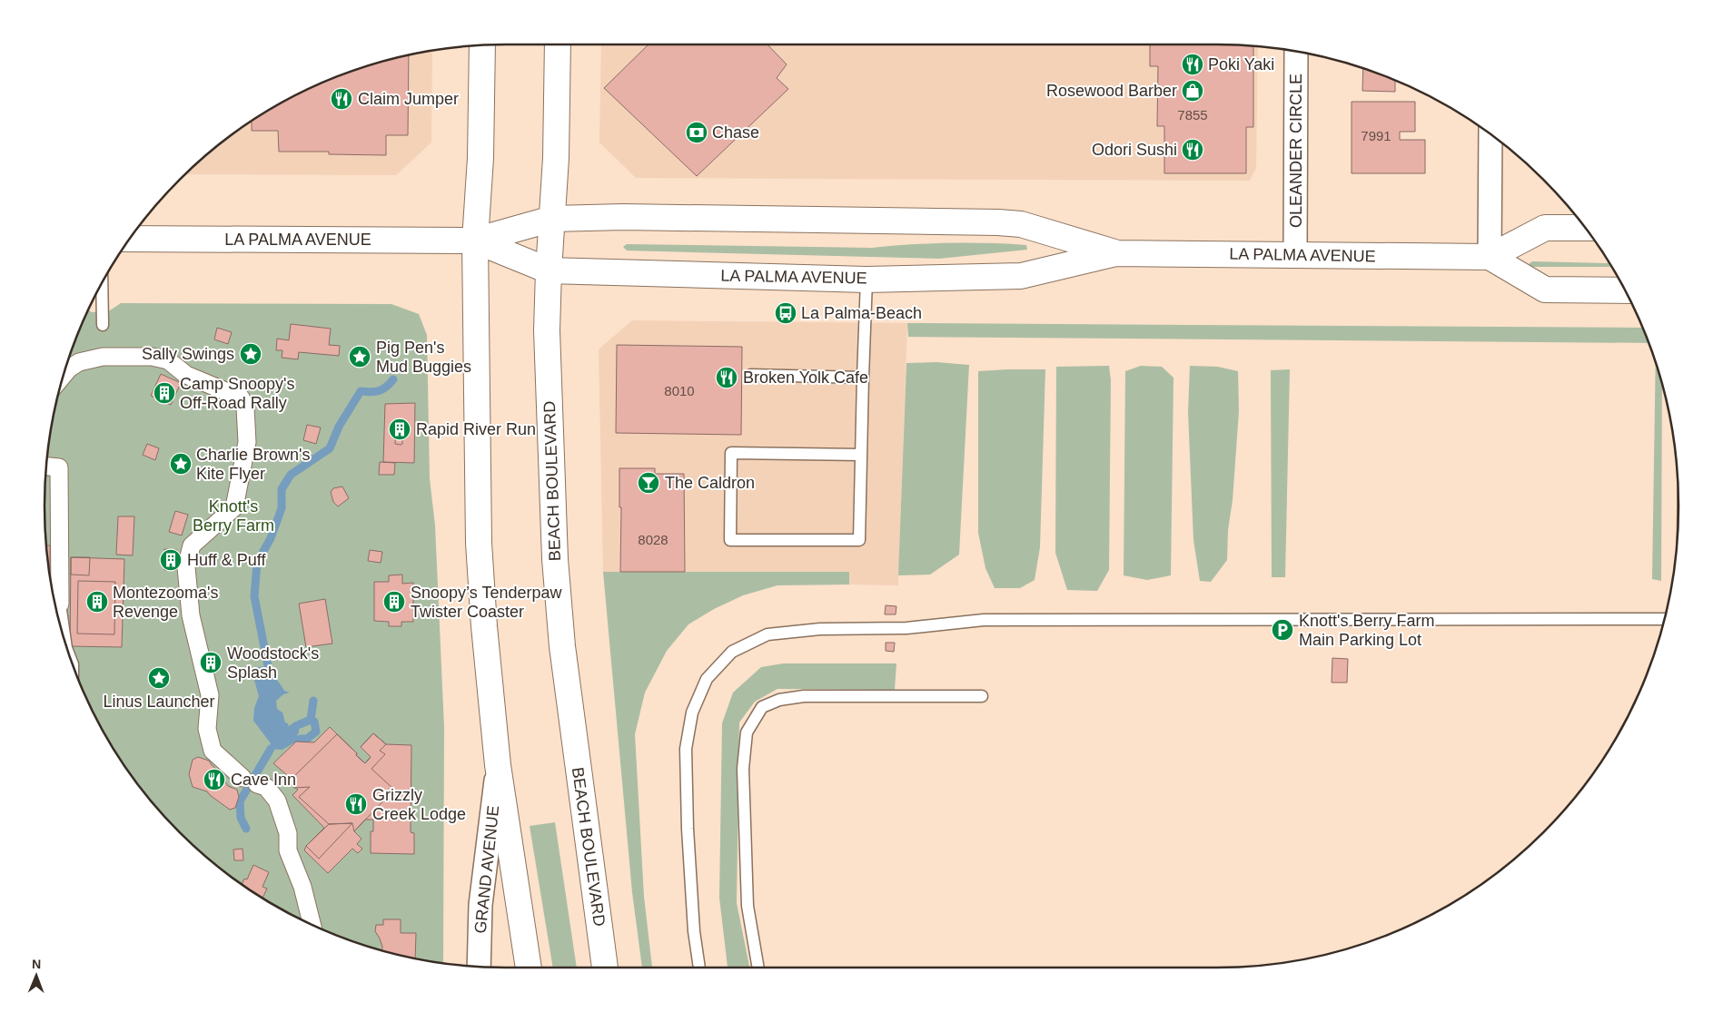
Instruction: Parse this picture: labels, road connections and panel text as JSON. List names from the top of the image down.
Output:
{
  "streets": {
    "main road": ["LA PALMA AVENUE", "BEACH BOULEVARD"],
    "street": ["OLEANDER CIRCLE", "GRAND AVENUE"]
  },
  "crossings": [
    ["OLEANDER CIRCLE", "LA PALMA AVENUE"],
    ["LA PALMA AVENUE", "BEACH BOULEVARD"]
  ],
  "parks": ["Knott's Berry Farm"],
  "places": {
    "restaurant": [
      "Poki Yaki",
      "Claim Jumper",
      "Odori Sushi",
      "Broken Yolk Cafe",
      "Cave Inn",
      "Grizzly Creek Lodge"
    ],
    "shop": ["Rosewood Barber"],
    "bank": ["Chase"],
    "bus stop": ["La Palma-Beach"],
    "place": [
      "Sally Swings",
      "Pig Pen's Mud Buggies",
      "Charlie Brown's Kite Flyer",
      "Linus Launcher"
    ],
    "building": [
      "Camp Snoopy's Off-Road Rally",
      "Rapid River Run",
      "Huff & Puff",
      "Montezooma's Revenge",
      "Snoopy’s Tenderpaw Twister Coaster",
      "Woodstock's Splash"
    ],
    "bar": ["The Caldron"],
    "parking": ["Knott's Berry Farm Main Parking Lot"]
  },
  "house_numbers": [
    "7855",
    "7991",
    "8010",
    "8028"
  ],
  "north": "top"
}
